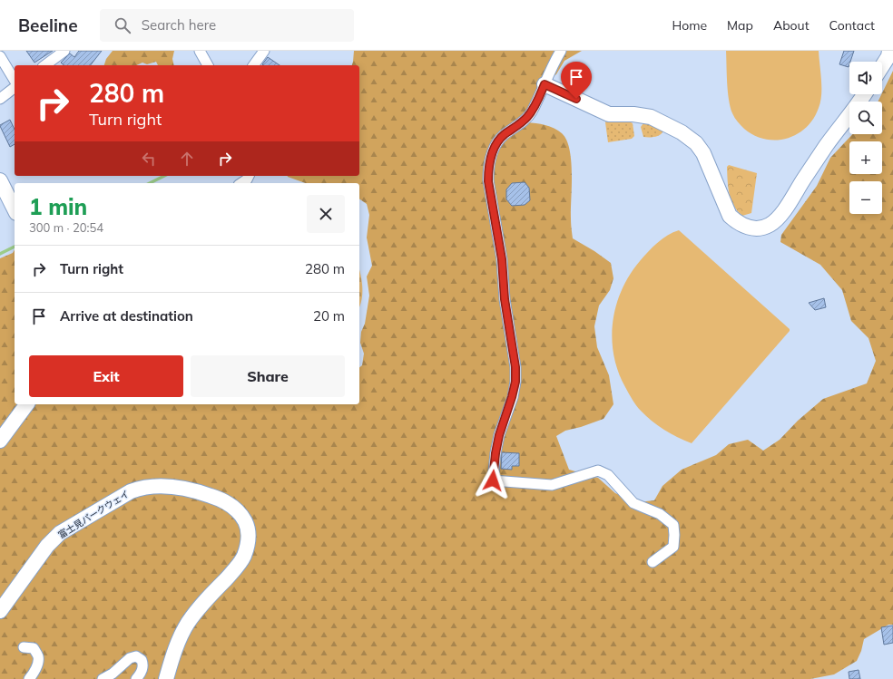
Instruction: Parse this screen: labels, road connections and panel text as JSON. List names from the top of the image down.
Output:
{
  "streets": {
    "street": ["富士見パークウェイ"]
  },
  "page": {
    "header": "Beeline",
    "search": "Search here",
    "nav": [
      "Home",
      "Map",
      "About",
      "Contact"
    ],
    "map_buttons": ["+", "−"],
    "turn": ["280 m", "Turn right"],
    "heading": ["1 min", "300 m · 20:54"],
    "list": [
      {
        "name": "Turn right",
        "value": "280 m"
      },
      {
        "name": "Arrive at destination",
        "value": "20 m"
      }
    ],
    "buttons": ["Exit", "Share"]
  }
}
